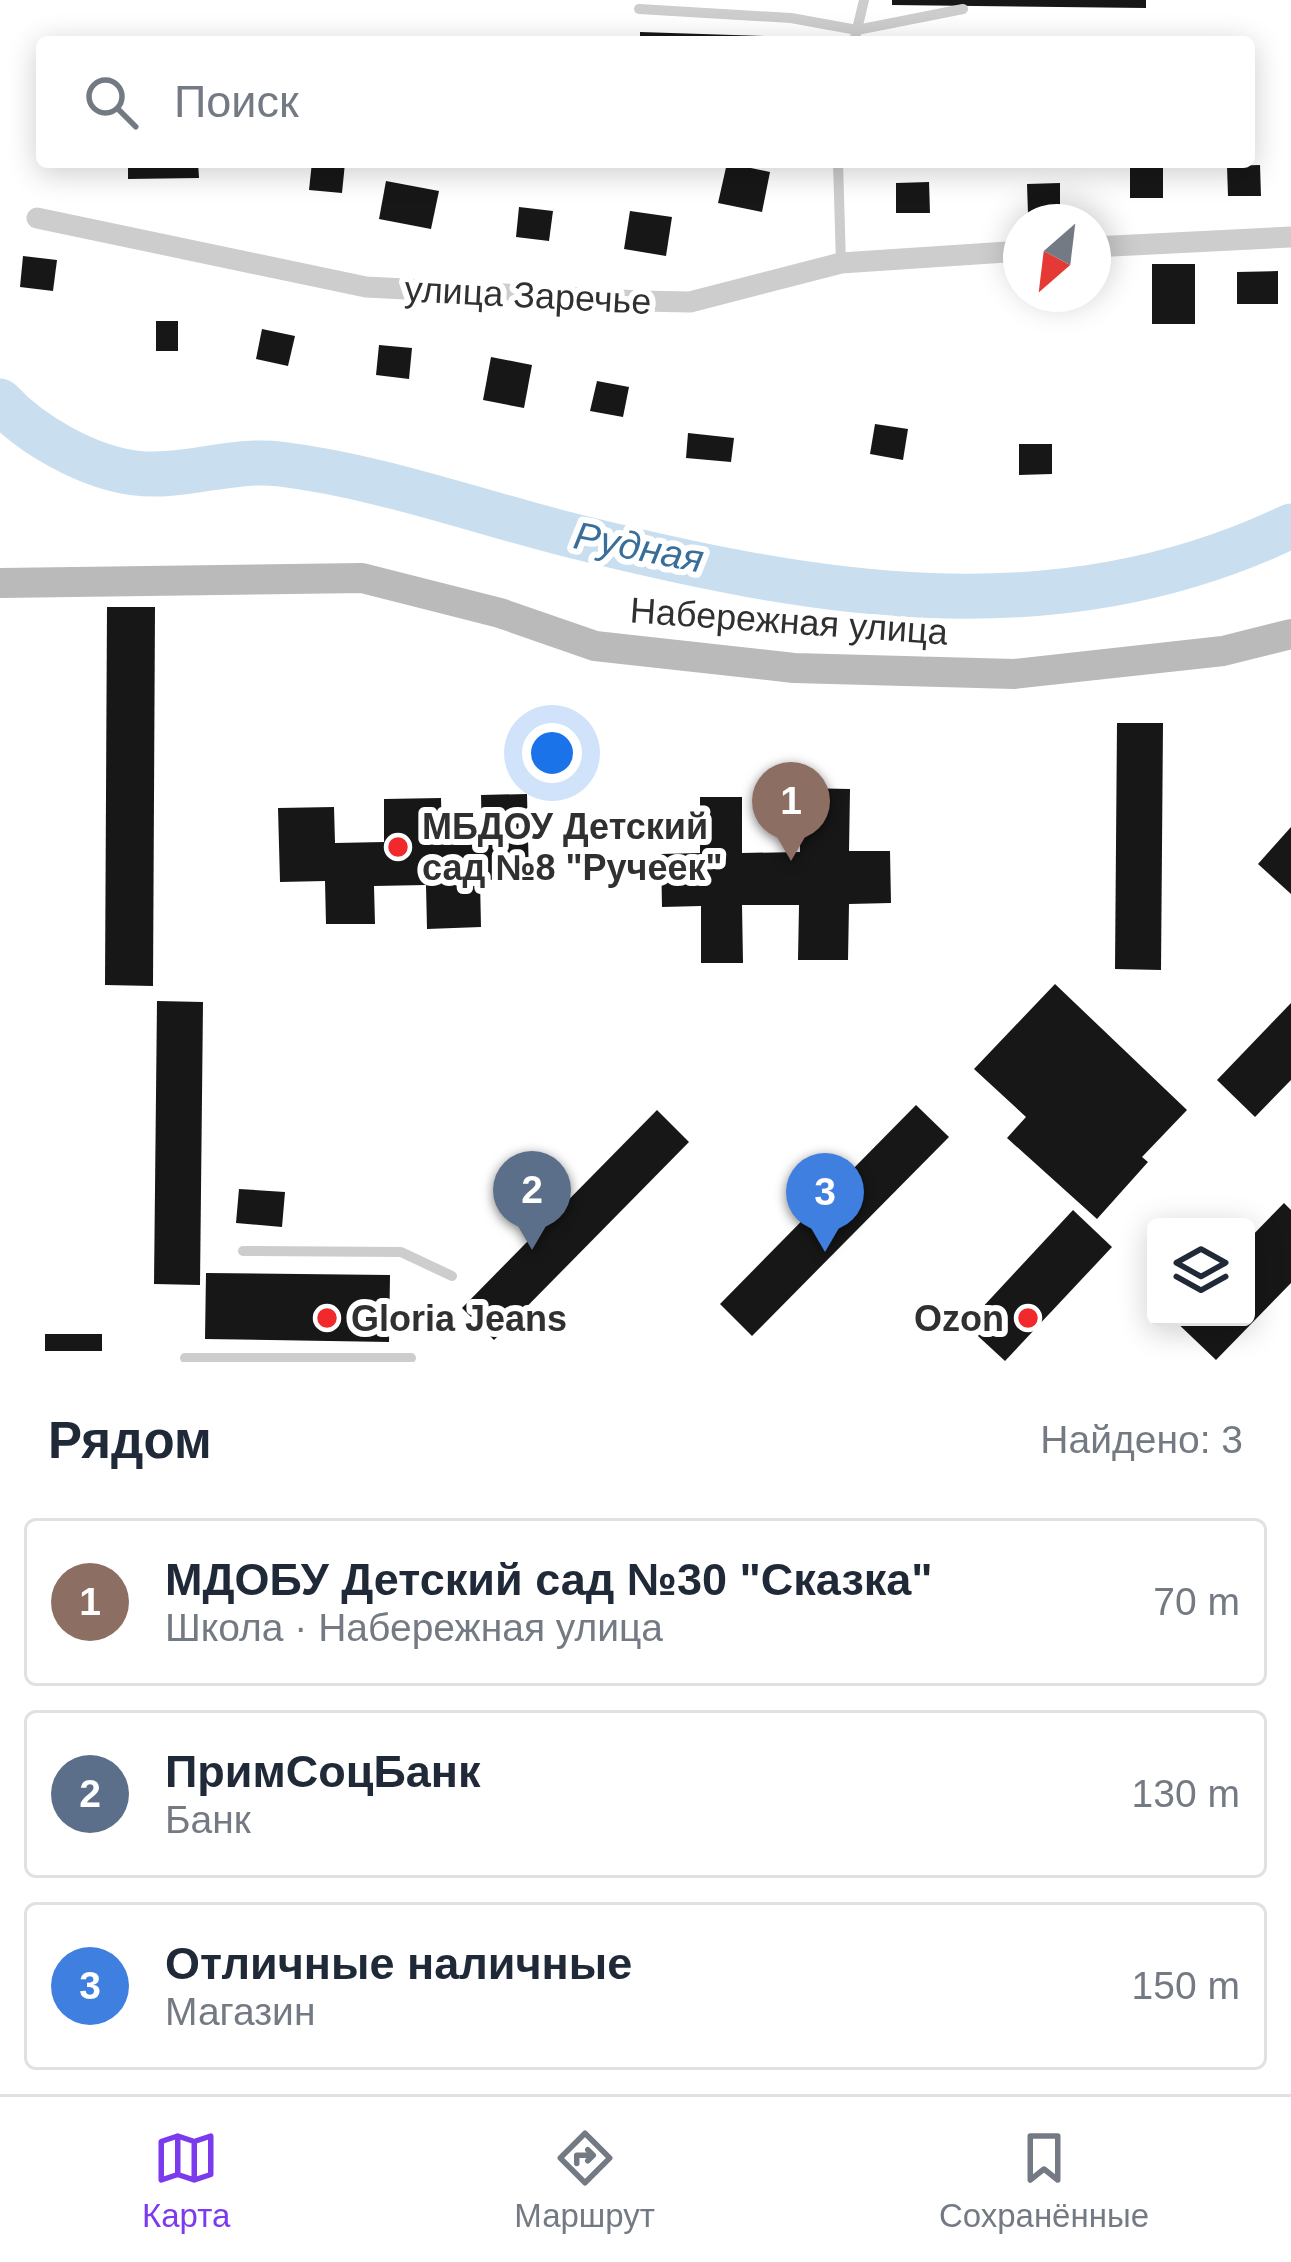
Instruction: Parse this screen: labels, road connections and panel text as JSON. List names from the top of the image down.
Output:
{
  "streets": {
    "main road": ["Набережная улица"],
    "street": ["улица Заречье"]
  },
  "water": ["Рудная"],
  "places": ["МБДОУ Детский сад №8 \"Ручеек\"", "Gloria Jeans", "Ozon"],
  "north": "bottom left",
  "page": {
    "search": "Поиск",
    "pins": ["1", "2", "3"],
    "heading": ["Рядом", "Найдено: 3"],
    "list": [
      {
        "mark": "1",
        "name": "МДОБУ Детский сад №30 \"Сказка\"",
        "note": "Школа · Набережная улица",
        "value": "70 m"
      },
      {
        "mark": "2",
        "name": "ПримСоцБанк",
        "note": "Банк",
        "value": "130 m"
      },
      {
        "mark": "3",
        "name": "Отличные наличные",
        "note": "Магазин",
        "value": "150 m"
      }
    ],
    "nav": ["Карта", "Маршрут", "Сохранённые"]
  }
}
